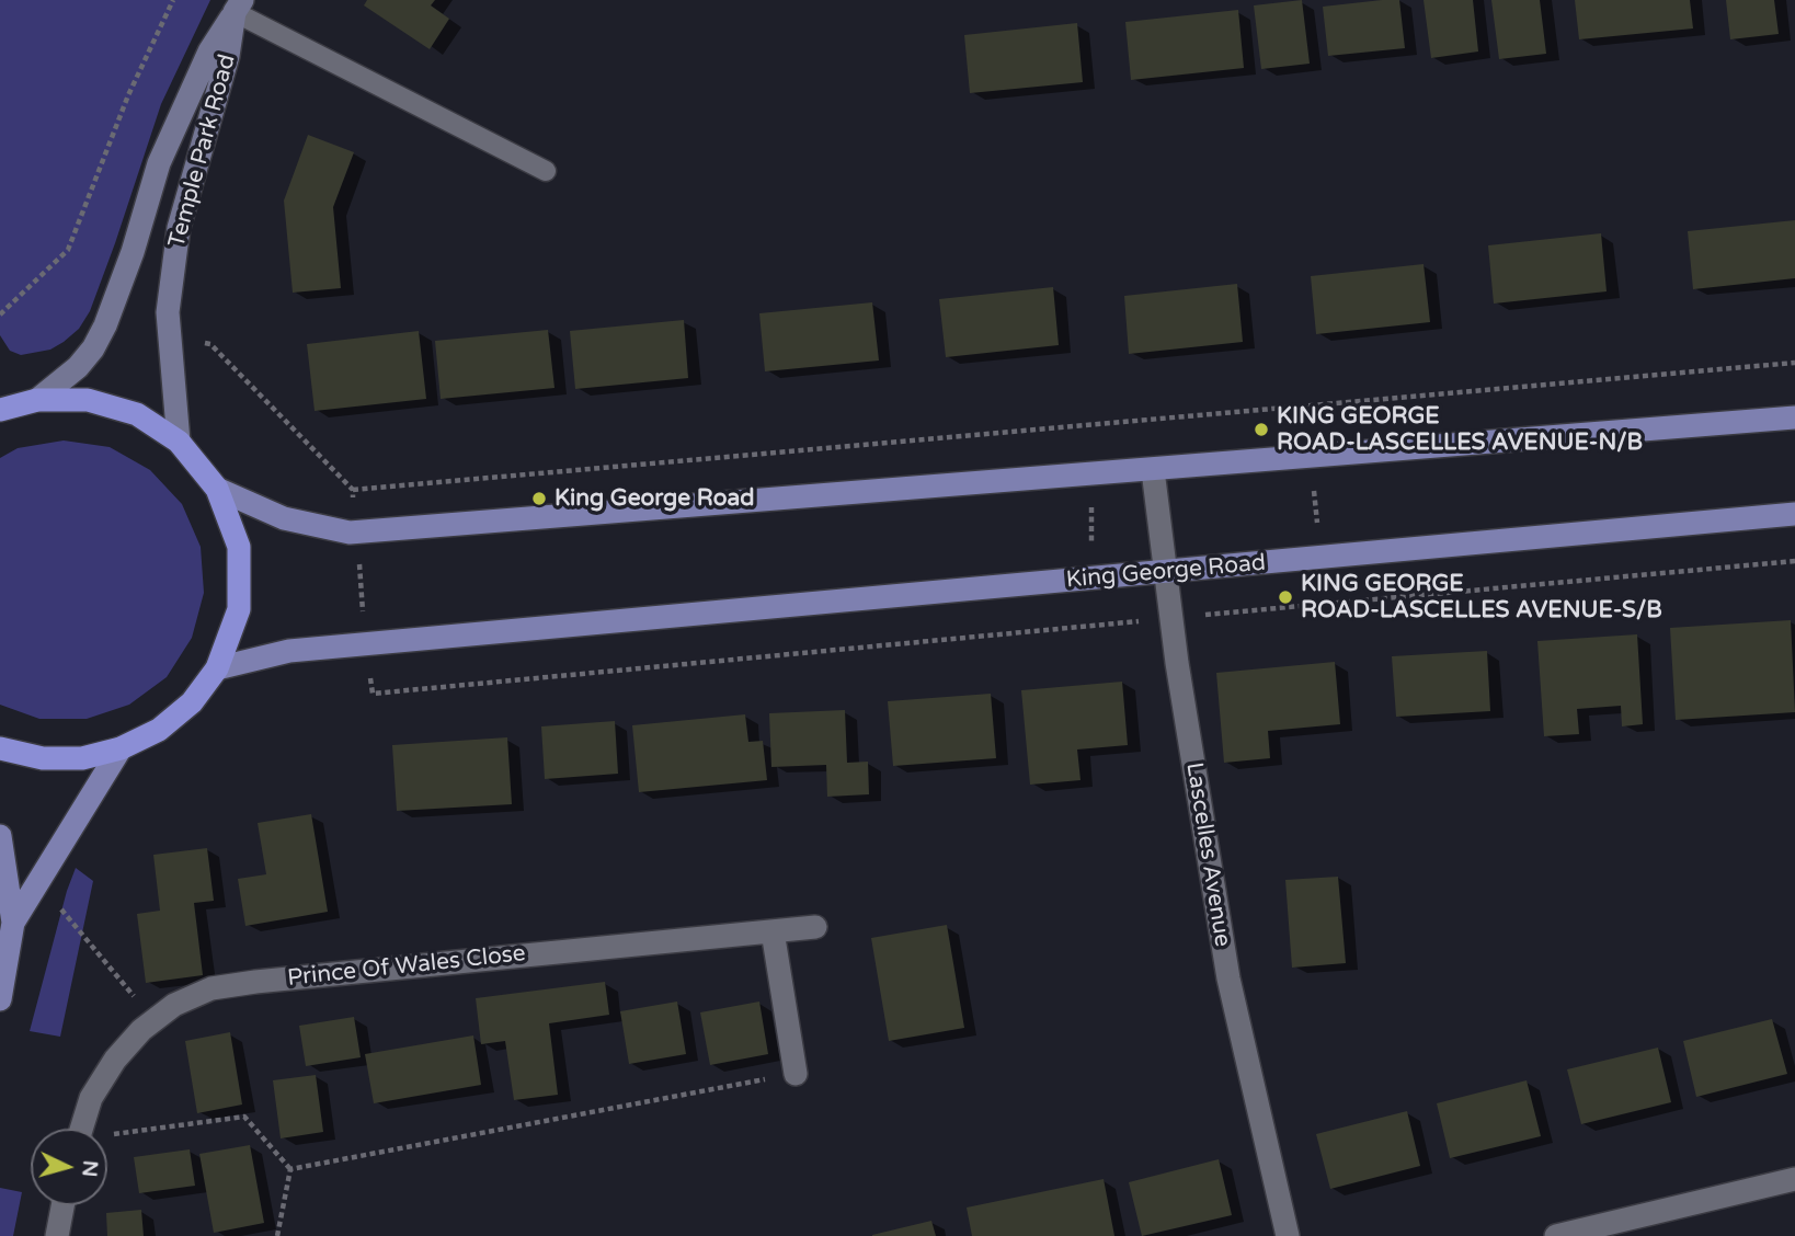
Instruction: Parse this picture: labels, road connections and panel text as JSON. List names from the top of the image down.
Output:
{
  "streets": {
    "main road": ["King George Road"],
    "street": ["Temple Park Road", "Lascelles Avenue", "Prince Of Wales Close"]
  },
  "crossings": [
    ["King George Road", "Lascelles Avenue"]
  ],
  "places": ["KING GEORGE ROAD-LASCELLES AVENUE-N/B", "King George Road", "KING GEORGE ROAD-LASCELLES AVENUE-S/B"],
  "north": "right"
}
